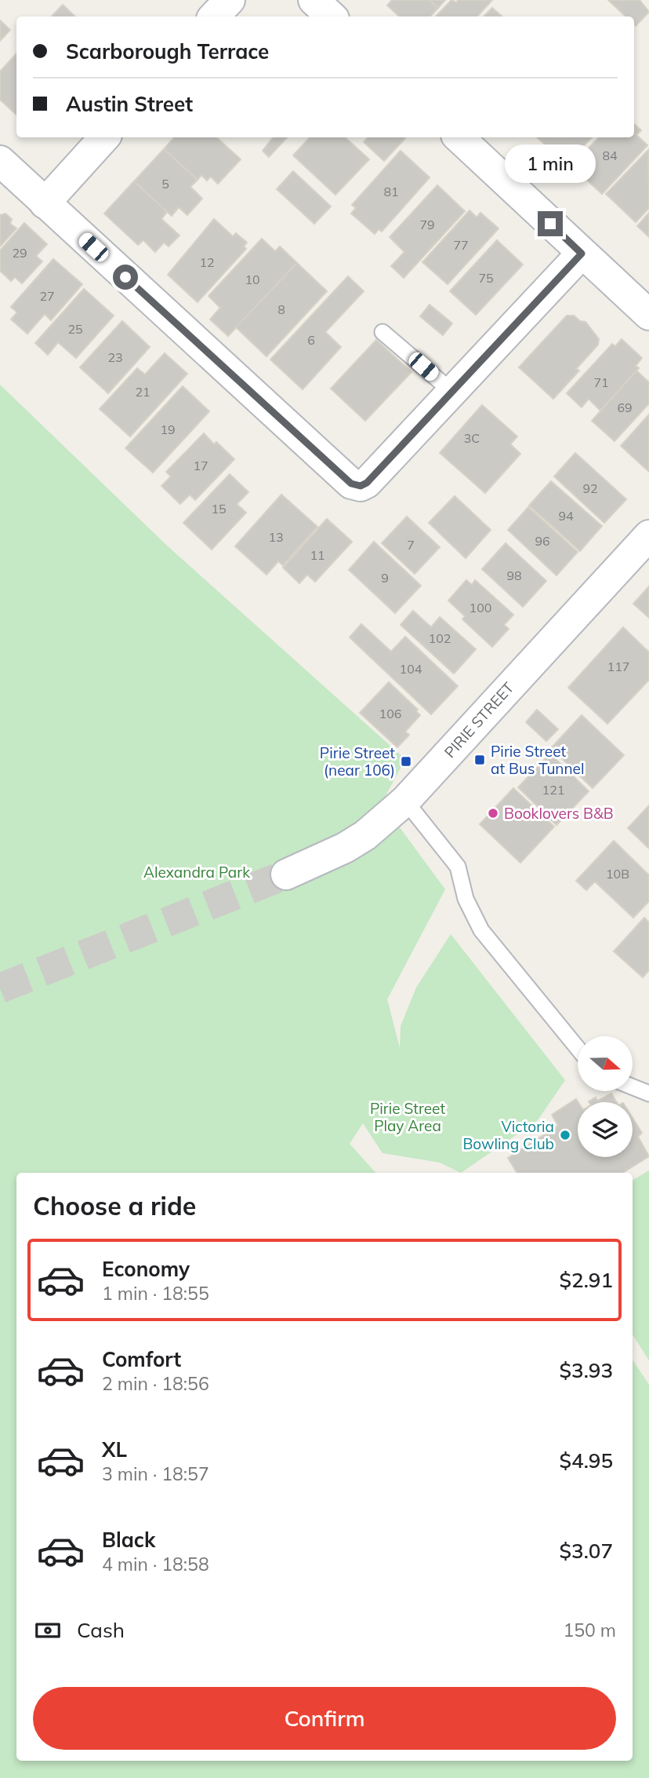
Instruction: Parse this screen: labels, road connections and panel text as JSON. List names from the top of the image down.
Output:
{
  "streets": {
    "street": ["PIRIE STREET"]
  },
  "parks": ["Alexandra Park", "Pirie Street Play Area"],
  "places": {
    "transit": ["Pirie Street at Bus Tunnel", "Pirie Street (near 106)"],
    "other": ["Booklovers B&B", "Victoria Bowling Club"]
  },
  "house_numbers": [
    "84",
    "5",
    "81",
    "79",
    "77",
    "29",
    "12",
    "75",
    "10",
    "27",
    "8",
    "25",
    "6",
    "23",
    "71",
    "21",
    "69",
    "19",
    "3C",
    "17",
    "92",
    "15",
    "94",
    "13",
    "96",
    "7",
    "11",
    "98",
    "9",
    "100",
    "102",
    "117",
    "104",
    "106",
    "121",
    "10B"
  ],
  "north": "right",
  "page": {
    "banner": ["Scarborough Terrace", "Austin Street"],
    "bubble": "1 min",
    "heading": "Choose a ride",
    "list": [
      {
        "name": "Economy",
        "note": "1 min · 18:55",
        "value": "$2.91"
      },
      {
        "name": "Comfort",
        "note": "2 min · 18:56",
        "value": "$3.93"
      },
      {
        "name": "XL",
        "note": "3 min · 18:57",
        "value": "$4.95"
      },
      {
        "name": "Black",
        "note": "4 min · 18:58",
        "value": "$3.07"
      }
    ],
    "pay": ["Cash", "150 m"],
    "buttons": "Confirm"
  }
}
